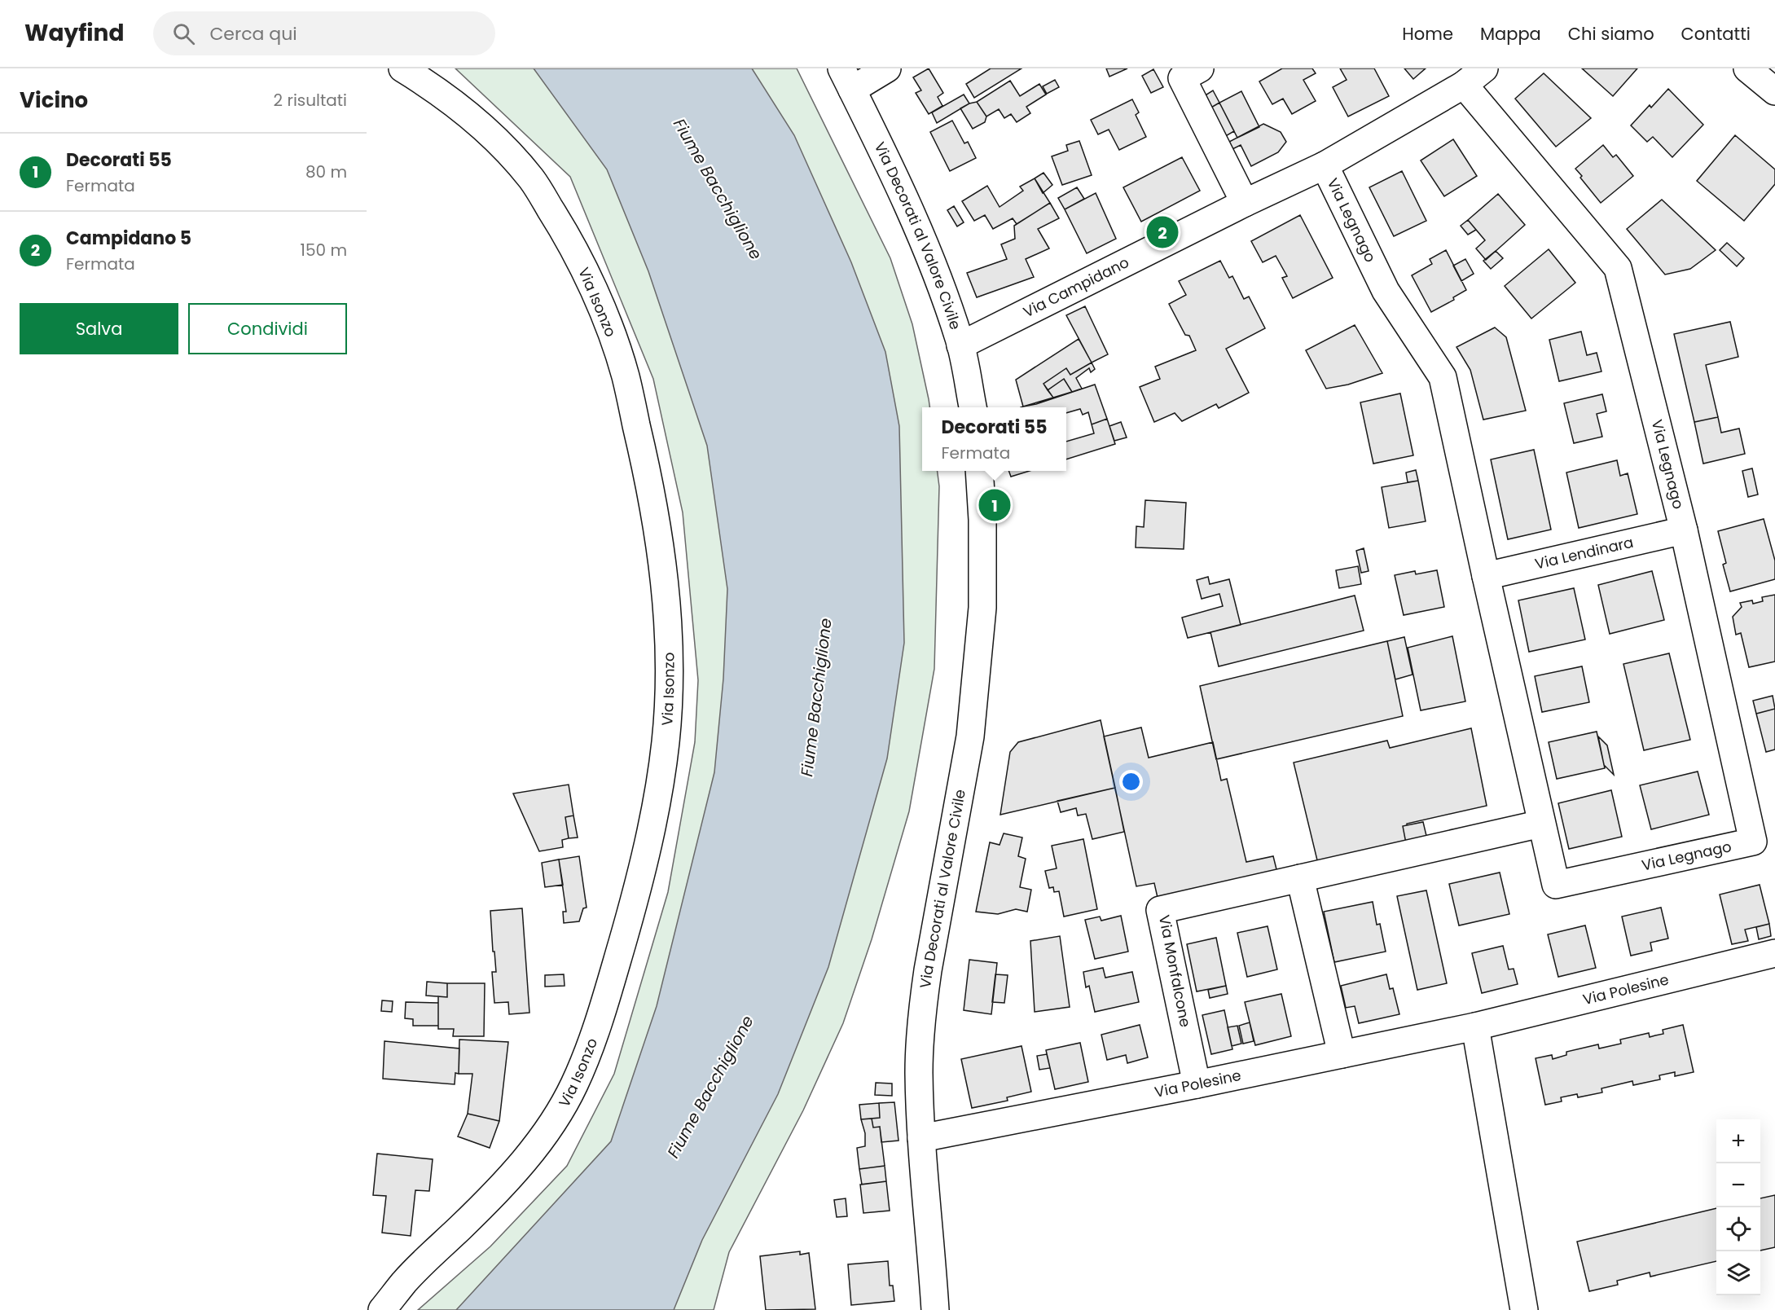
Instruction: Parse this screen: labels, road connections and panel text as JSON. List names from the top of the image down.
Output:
{
  "streets": {
    "street": [
      "Via Legnago",
      "Via Decorati al Valore Civile",
      "Via Campidano",
      "Via Isonzo",
      "Via Lendinara",
      "Via Monfalcone",
      "Via Polesine"
    ]
  },
  "crossings": [
    ["Via Legnago", "Via Campidano"],
    ["Via Legnago", "Via Lendinara"],
    ["Via Legnago", "Via Monfalcone"],
    ["Via Decorati al Valore Civile", "Via Campidano"],
    ["Via Decorati al Valore Civile", "Via Polesine"],
    ["Via Monfalcone", "Via Polesine"]
  ],
  "water": ["Fiume Bacchiglione"],
  "page": {
    "header": "Wayfind",
    "search": "Cerca qui",
    "nav": [
      "Home",
      "Mappa",
      "Chi siamo",
      "Contatti"
    ],
    "heading": ["Vicino", "2 risultati"],
    "list": [
      {
        "mark": "1",
        "name": "Decorati 55",
        "note": "Fermata",
        "value": "80 m"
      },
      {
        "mark": "2",
        "name": "Campidano 5",
        "note": "Fermata",
        "value": "150 m"
      }
    ],
    "pins": ["2", "1"],
    "buttons": ["Salva", "Condividi"],
    "popup": ["Decorati 55", "Fermata"],
    "map_buttons": ["+", "−"]
  }
}
